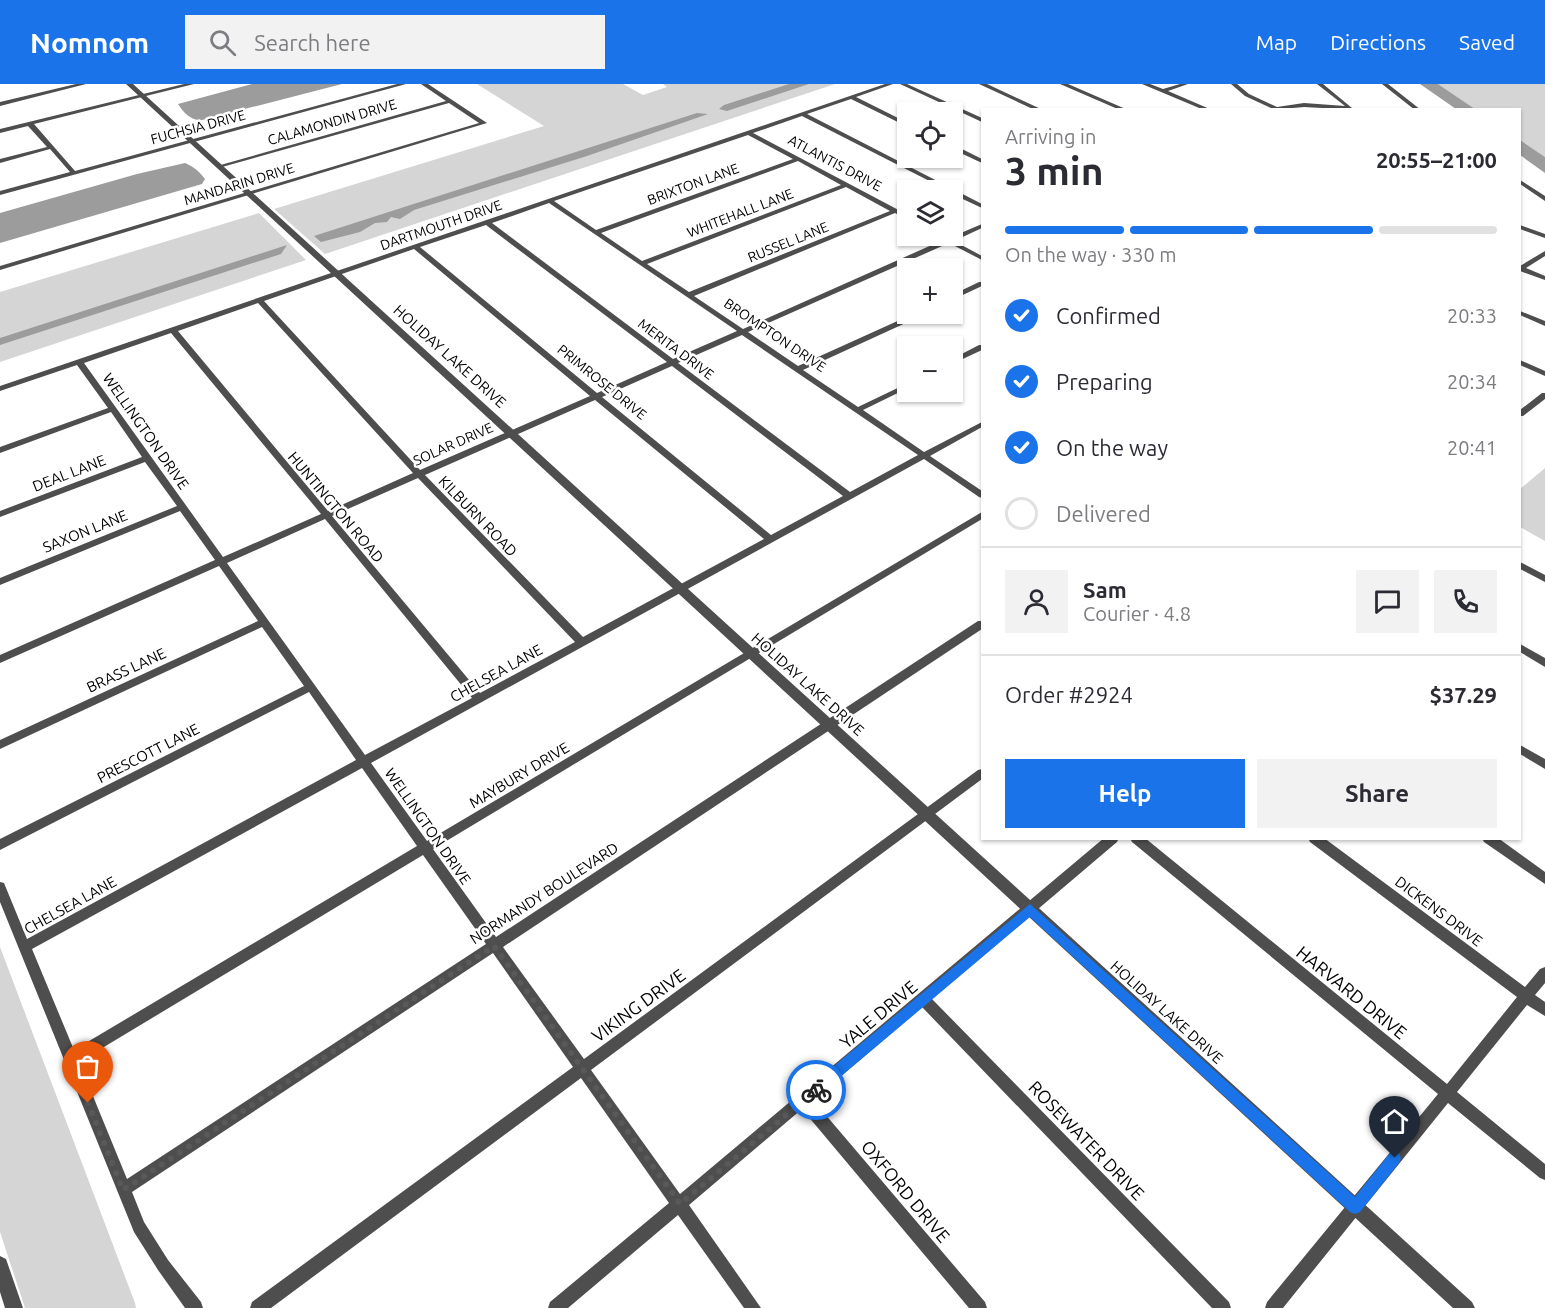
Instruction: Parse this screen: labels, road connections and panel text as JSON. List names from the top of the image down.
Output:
{
  "streets": {
    "street": [
      "CALAMONDIN DRIVE",
      "FUCHSIA DRIVE",
      "ATLANTIS DRIVE",
      "MANDARIN DRIVE",
      "BRIXTON LANE",
      "WHITEHALL LANE",
      "DARTMOUTH DRIVE",
      "RUSSEL LANE",
      "BROMPTON DRIVE",
      "MERITA DRIVE",
      "HOLIDAY LAKE DRIVE",
      "PRIMROSE DRIVE",
      "WELLINGTON DRIVE",
      "SOLAR DRIVE",
      "DEAL LANE",
      "HUNTINGTON ROAD",
      "KILBURN ROAD",
      "SAXON LANE",
      "BRASS LANE",
      "CHELSEA LANE",
      "PRESCOTT LANE",
      "MAYBURY DRIVE",
      "NORMANDY BOULEVARD",
      "DICKENS DRIVE",
      "HARVARD DRIVE",
      "VIKING DRIVE",
      "YALE DRIVE",
      "ROSEWATER DRIVE",
      "OXFORD DRIVE"
    ]
  },
  "crossings": [
    ["CALAMONDIN DRIVE", "MANDARIN DRIVE"],
    ["CALAMONDIN DRIVE", "HOLIDAY LAKE DRIVE"],
    ["FUCHSIA DRIVE", "HOLIDAY LAKE DRIVE"],
    ["ATLANTIS DRIVE", "BRIXTON LANE"],
    ["ATLANTIS DRIVE", "WHITEHALL LANE"],
    ["ATLANTIS DRIVE", "DARTMOUTH DRIVE"],
    ["ATLANTIS DRIVE", "RUSSEL LANE"],
    ["MANDARIN DRIVE", "HOLIDAY LAKE DRIVE"],
    ["BRIXTON LANE", "BROMPTON DRIVE"],
    ["WHITEHALL LANE", "BROMPTON DRIVE"],
    ["DARTMOUTH DRIVE", "BROMPTON DRIVE"],
    ["DARTMOUTH DRIVE", "MERITA DRIVE"],
    ["DARTMOUTH DRIVE", "HOLIDAY LAKE DRIVE"],
    ["DARTMOUTH DRIVE", "PRIMROSE DRIVE"],
    ["DARTMOUTH DRIVE", "WELLINGTON DRIVE"],
    ["DARTMOUTH DRIVE", "HUNTINGTON ROAD"],
    ["DARTMOUTH DRIVE", "KILBURN ROAD"],
    ["RUSSEL LANE", "BROMPTON DRIVE"],
    ["BROMPTON DRIVE", "SOLAR DRIVE"],
    ["BROMPTON DRIVE", "CHELSEA LANE"],
    ["MERITA DRIVE", "SOLAR DRIVE"],
    ["MERITA DRIVE", "CHELSEA LANE"],
    ["HOLIDAY LAKE DRIVE", "SOLAR DRIVE"],
    ["HOLIDAY LAKE DRIVE", "CHELSEA LANE"],
    ["HOLIDAY LAKE DRIVE", "MAYBURY DRIVE"],
    ["HOLIDAY LAKE DRIVE", "NORMANDY BOULEVARD"],
    ["HOLIDAY LAKE DRIVE", "VIKING DRIVE"],
    ["HOLIDAY LAKE DRIVE", "YALE DRIVE"],
    ["PRIMROSE DRIVE", "SOLAR DRIVE"],
    ["PRIMROSE DRIVE", "CHELSEA LANE"],
    ["WELLINGTON DRIVE", "SOLAR DRIVE"],
    ["WELLINGTON DRIVE", "DEAL LANE"],
    ["WELLINGTON DRIVE", "SAXON LANE"],
    ["WELLINGTON DRIVE", "BRASS LANE"],
    ["WELLINGTON DRIVE", "CHELSEA LANE"],
    ["WELLINGTON DRIVE", "PRESCOTT LANE"],
    ["WELLINGTON DRIVE", "MAYBURY DRIVE"],
    ["WELLINGTON DRIVE", "NORMANDY BOULEVARD"],
    ["WELLINGTON DRIVE", "VIKING DRIVE"],
    ["WELLINGTON DRIVE", "YALE DRIVE"],
    ["SOLAR DRIVE", "HUNTINGTON ROAD"],
    ["SOLAR DRIVE", "KILBURN ROAD"],
    ["HUNTINGTON ROAD", "CHELSEA LANE"],
    ["KILBURN ROAD", "CHELSEA LANE"],
    ["YALE DRIVE", "ROSEWATER DRIVE"],
    ["YALE DRIVE", "OXFORD DRIVE"]
  ],
  "page": {
    "header": "Nomnom",
    "search": "Search here",
    "nav": ["Map", "Directions", "Saved"],
    "map_buttons": ["+", "−"],
    "heading": ["3 min", "Arriving in", "20:55–21:00"],
    "panel": [
      "Sam",
      "Courier · 4.8",
      "Order #2924",
      "$37.29"
    ],
    "bar": "On the way · 330 m",
    "list": [
      ["Confirmed", "20:33"],
      ["Preparing", "20:34"],
      ["On the way", "20:41"],
      "Delivered"
    ],
    "buttons": ["Help", "Share"]
  }
}
